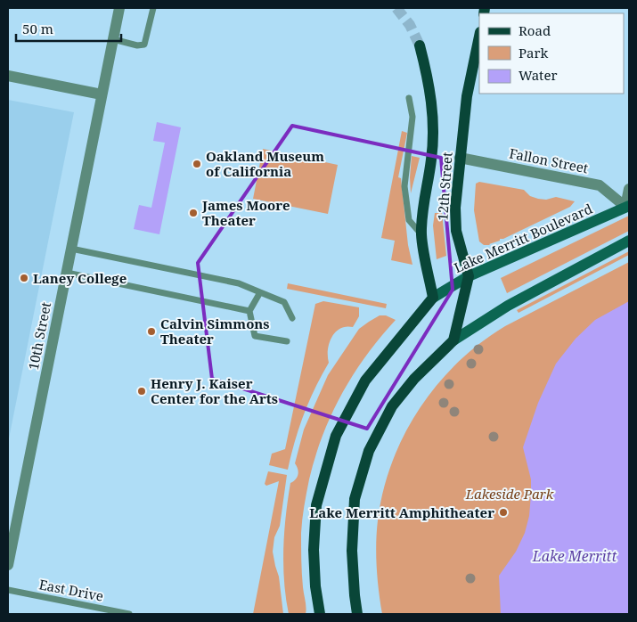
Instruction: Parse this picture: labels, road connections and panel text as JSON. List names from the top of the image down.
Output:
{
  "streets": {
    "main road": ["12th Street", "Lake Merritt Boulevard"],
    "street": ["Fallon Street", "10th Street"],
    "lane": ["East Drive"]
  },
  "crossings": [
    ["Fallon Street", "12th Street"],
    ["Fallon Street", "Lake Merritt Boulevard"],
    ["12th Street", "Lake Merritt Boulevard"]
  ],
  "water": ["Lake Merritt"],
  "parks": ["Lakeside Park"],
  "places": [
    "Oakland Museum of California",
    "James Moore Theater",
    "Laney College",
    "Calvin Simmons Theater",
    "Henry J. Kaiser Center for the Arts",
    "Lake Merritt Amphitheater"
  ],
  "legend": ["Road", "Park", "Water"],
  "scale_bar": "50 m"
}
